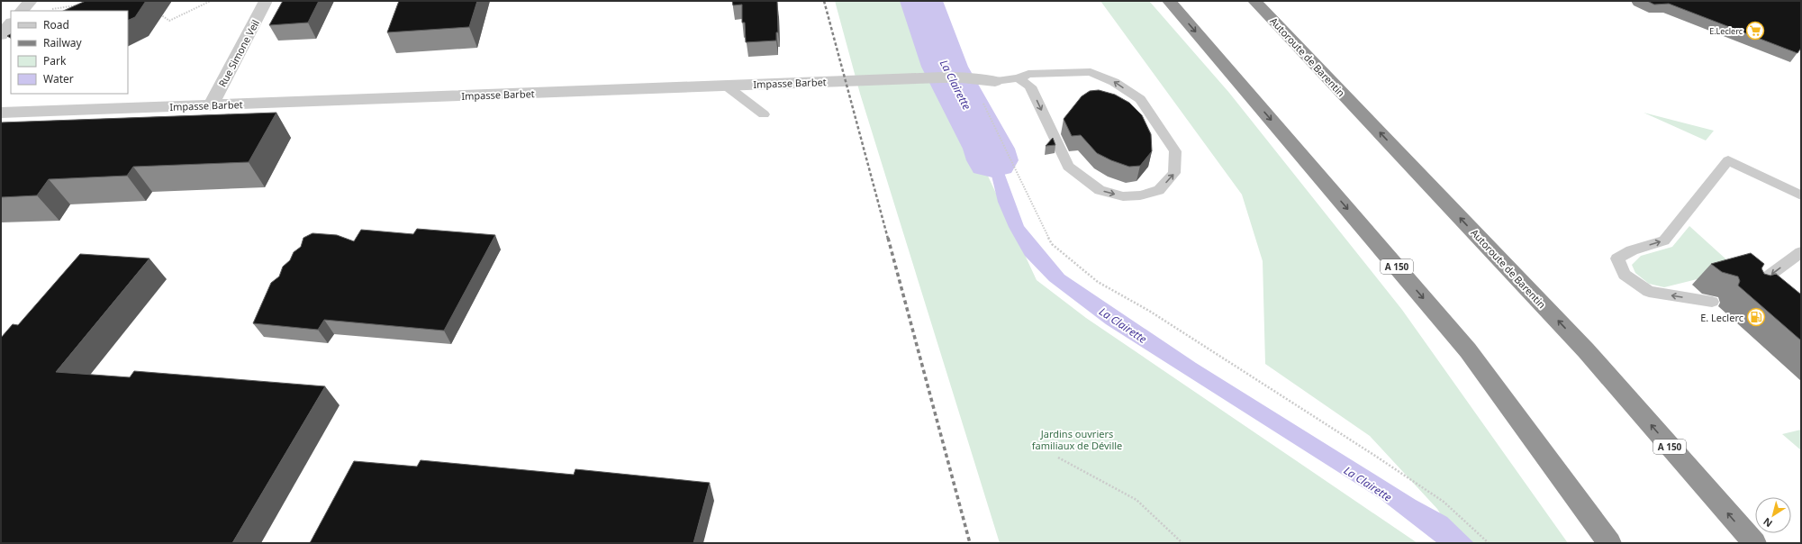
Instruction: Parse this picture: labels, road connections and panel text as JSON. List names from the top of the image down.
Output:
{
  "streets": {
    "highway": ["Autoroute de Barentin", "A 150"],
    "street": ["Rue Simone Veil", "Impasse Barbet"]
  },
  "crossings": [
    ["Rue Simone Veil", "Impasse Barbet"]
  ],
  "water": ["La Clairette"],
  "parks": ["Jardins ouvriers familiaux de Déville"],
  "places": {
    "supermarket": ["E.Leclerc"],
    "fuel station": ["E. Leclerc"]
  },
  "legend": [
    "Road",
    "Railway",
    "Park",
    "Water"
  ],
  "north": "bottom left"
}
